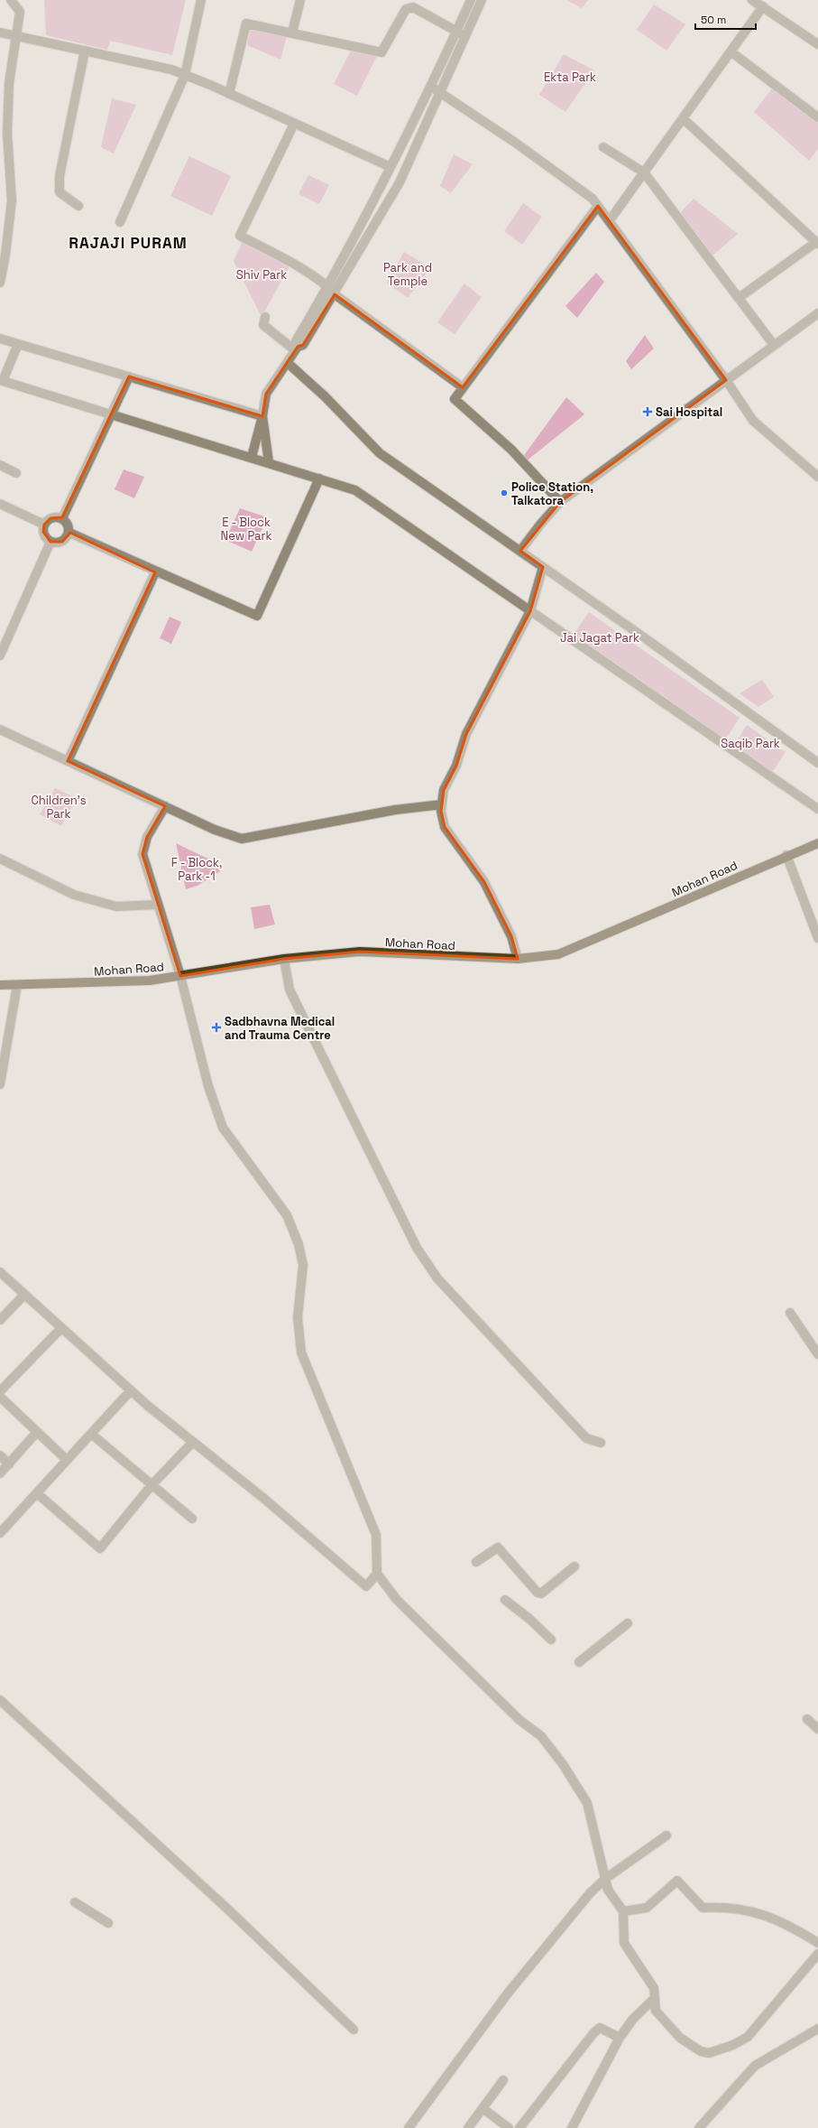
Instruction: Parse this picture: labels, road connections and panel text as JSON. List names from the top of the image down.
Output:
{
  "streets": {
    "main road": ["Mohan Road"]
  },
  "districts": ["RAJAJI PURAM"],
  "parks": [
    "Ekta Park",
    "Park and Temple",
    "Shiv Park",
    "E - Block New Park",
    "Jai Jagat Park",
    "Saqib Park",
    "Children's Park",
    "F - Block, Park -1"
  ],
  "places": {
    "health": ["Sai Hospital", "Sadbhavna Medical and Trauma Centre"],
    "other": ["Police Station, Talkatora"]
  },
  "scale_bar": "50 m"
}
